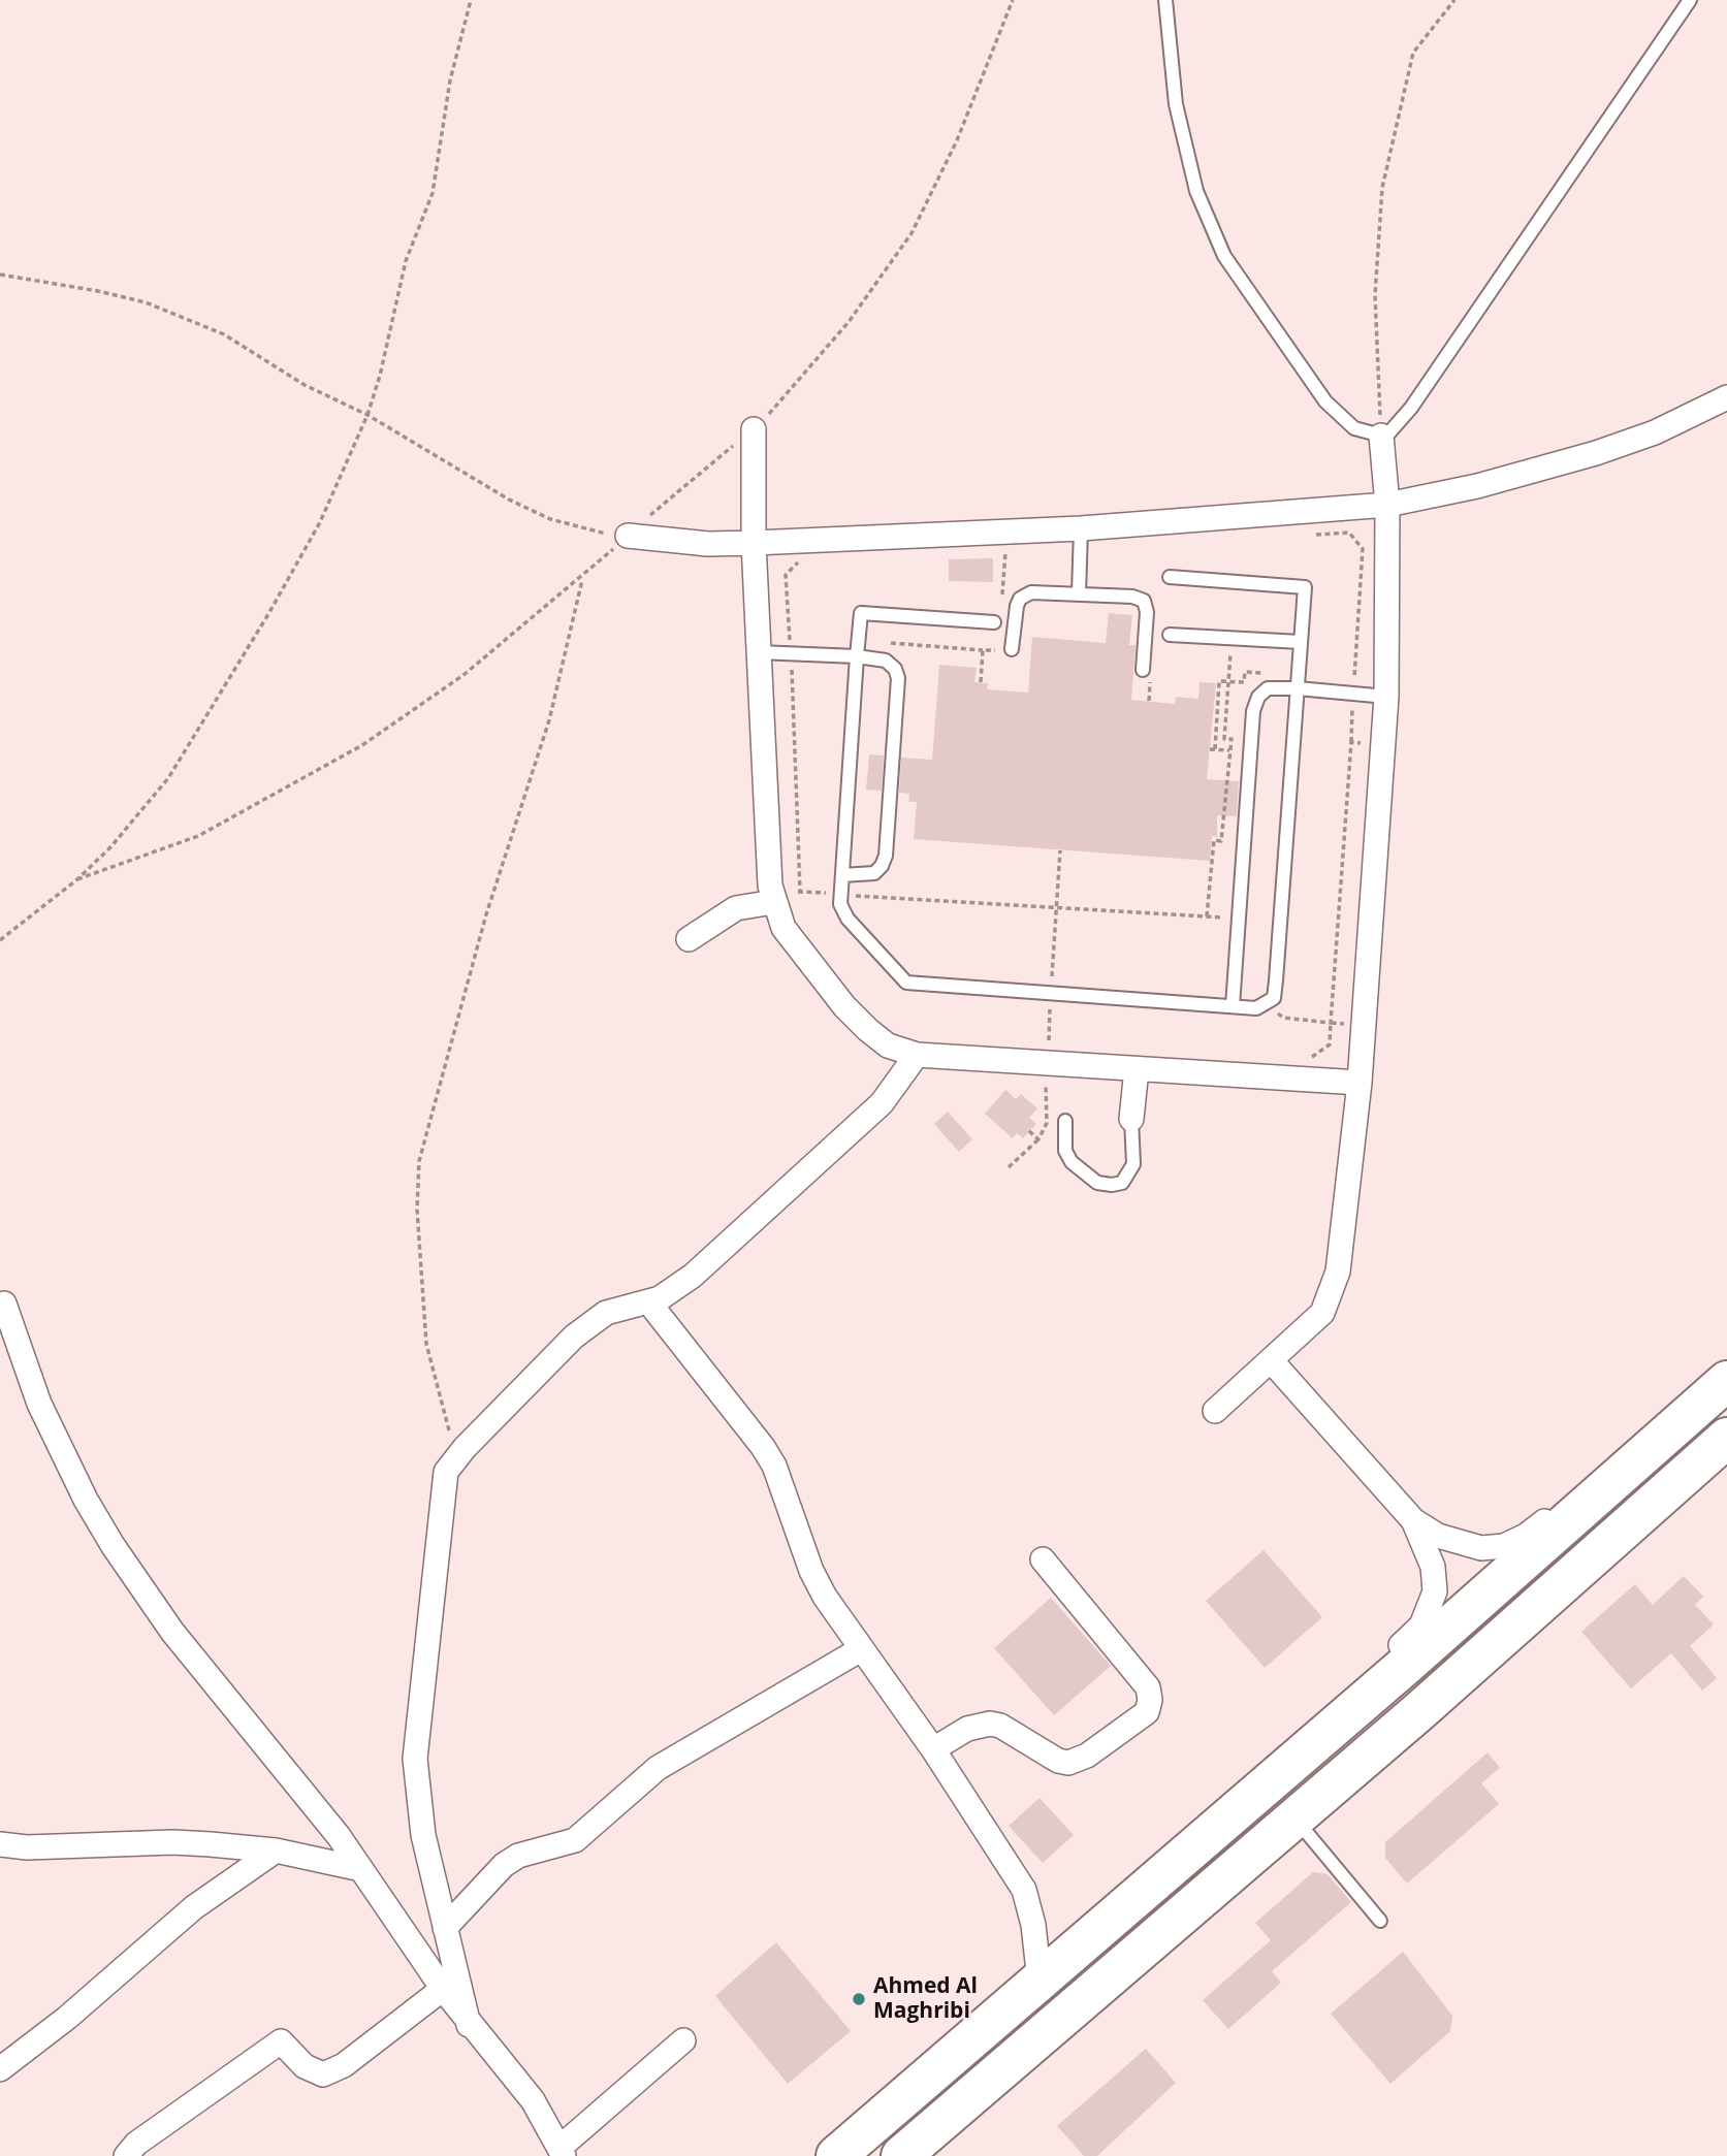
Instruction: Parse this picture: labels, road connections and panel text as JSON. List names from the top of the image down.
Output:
{
  "places": ["Ahmed Al Maghribi"]
}
